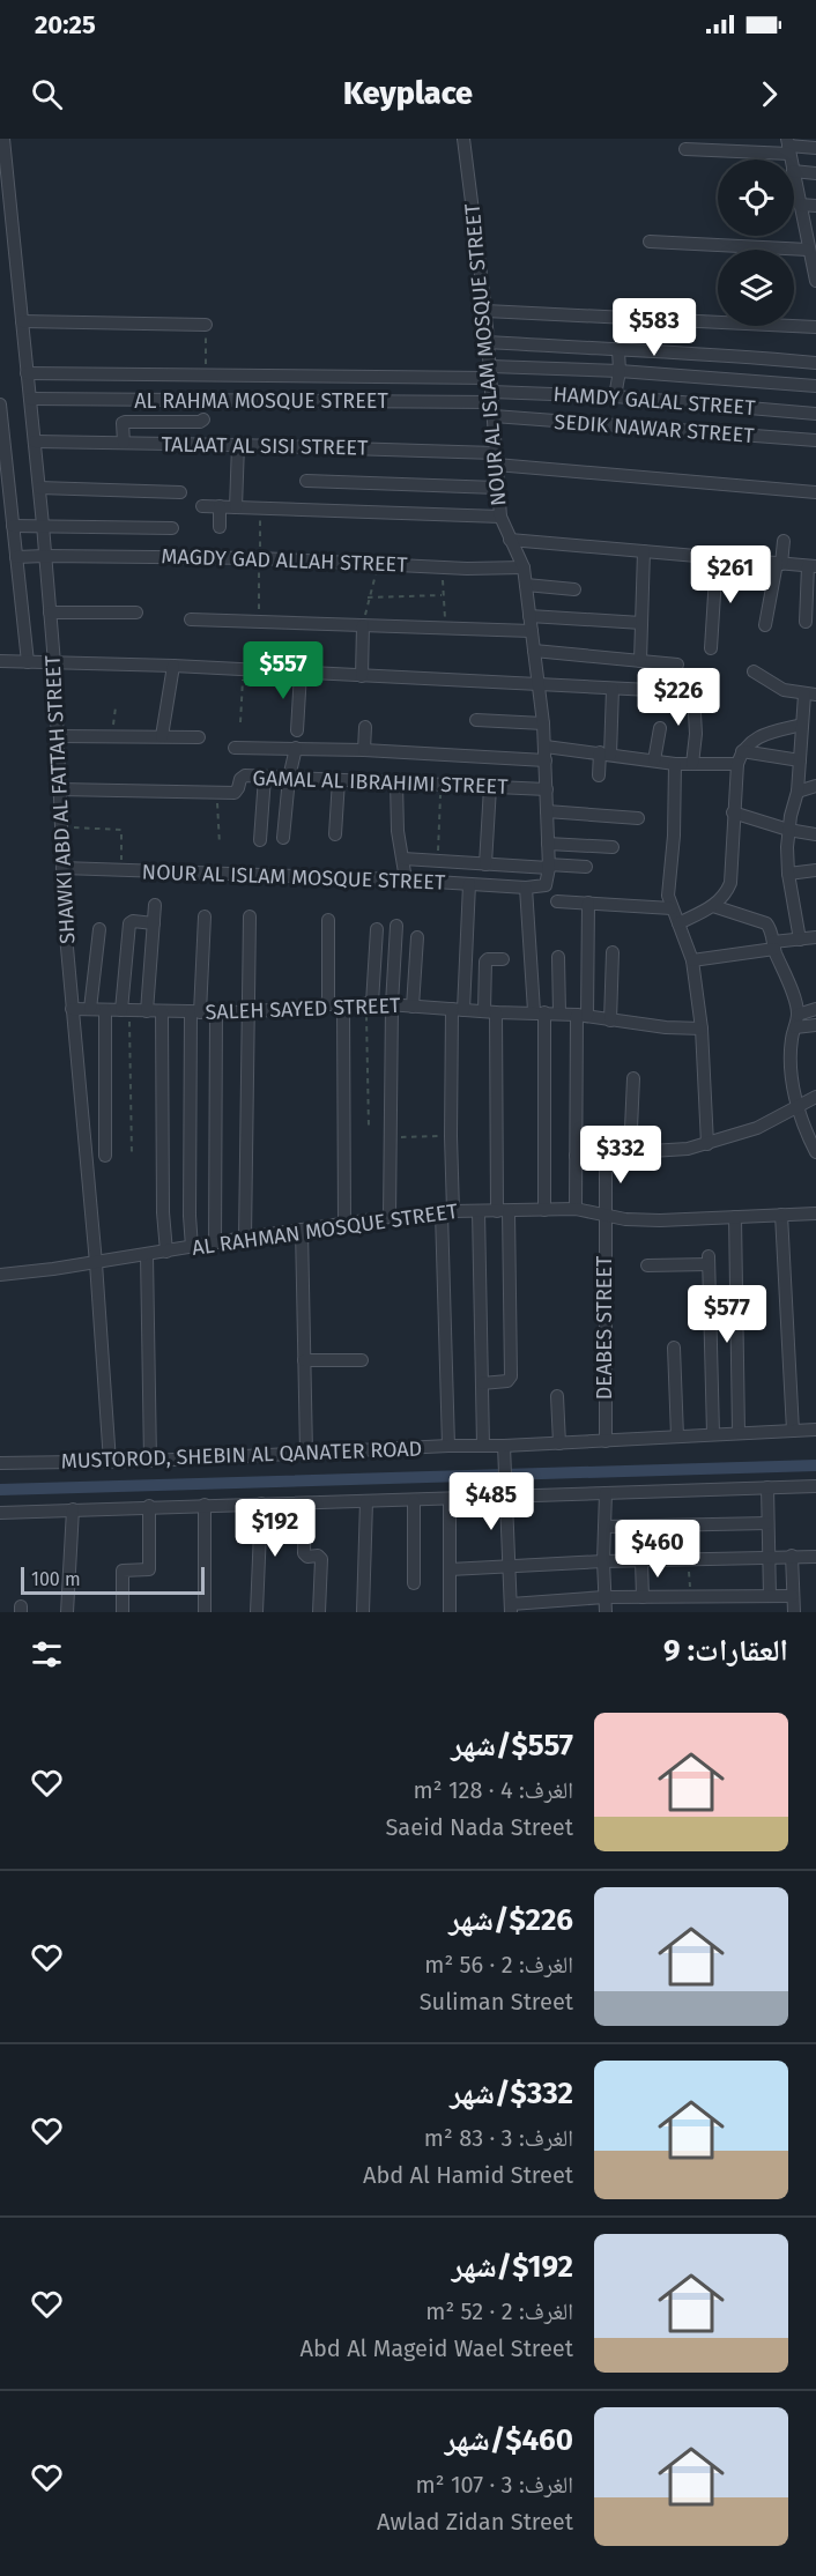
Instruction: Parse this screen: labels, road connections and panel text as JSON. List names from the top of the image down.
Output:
{
  "streets": {
    "street": [
      "NOUR AL ISLAM MOSQUE STREET",
      "AL RAHMA MOSQUE STREET",
      "HAMDY GALAL STREET",
      "SEDIK NAWAR STREET",
      "TALAAT AL SISI STREET",
      "MAGDY GAD ALLAH STREET",
      "GAMAL AL IBRAHIMI STREET",
      "SHAWKI ABD AL FATTAH STREET",
      "SALEH SAYED STREET",
      "AL RAHMAN MOSQUE STREET",
      "DEABES STREET",
      "MUSTOROD, SHEBIN AL QANATER ROAD"
    ]
  },
  "crossings": [
    ["NOUR AL ISLAM MOSQUE STREET", "AL RAHMA MOSQUE STREET"],
    ["NOUR AL ISLAM MOSQUE STREET", "HAMDY GALAL STREET"],
    ["NOUR AL ISLAM MOSQUE STREET", "SEDIK NAWAR STREET"],
    ["NOUR AL ISLAM MOSQUE STREET", "TALAAT AL SISI STREET"],
    ["NOUR AL ISLAM MOSQUE STREET", "MAGDY GAD ALLAH STREET"],
    ["NOUR AL ISLAM MOSQUE STREET", "SHAWKI ABD AL FATTAH STREET"],
    ["AL RAHMA MOSQUE STREET", "HAMDY GALAL STREET"],
    ["AL RAHMA MOSQUE STREET", "SHAWKI ABD AL FATTAH STREET"],
    ["TALAAT AL SISI STREET", "SHAWKI ABD AL FATTAH STREET"],
    ["MAGDY GAD ALLAH STREET", "SHAWKI ABD AL FATTAH STREET"],
    ["SHAWKI ABD AL FATTAH STREET", "SALEH SAYED STREET"],
    ["SHAWKI ABD AL FATTAH STREET", "AL RAHMAN MOSQUE STREET"],
    ["SHAWKI ABD AL FATTAH STREET", "MUSTOROD, SHEBIN AL QANATER ROAD"],
    ["AL RAHMAN MOSQUE STREET", "DEABES STREET"],
    ["DEABES STREET", "MUSTOROD, SHEBIN AL QANATER ROAD"]
  ],
  "scale_bar": "100 m",
  "page": {
    "status": "20:25",
    "header": "Keyplace",
    "price": [
      "$583",
      "$261",
      "$557",
      "$226",
      "$332",
      "$577",
      "$485",
      "$192",
      "$460"
    ],
    "scale": "100 m",
    "heading": "العقارات: 9",
    "list": [
      {
        "name": "$557/شهر",
        "note": "الغرف: 4 · 128 m² · Saeid Nada Street"
      },
      {
        "name": "$226/شهر",
        "note": "الغرف: 2 · 56 m² · Suliman Street"
      },
      {
        "name": "$332/شهر",
        "note": "الغرف: 3 · 83 m² · Abd Al Hamid Street"
      },
      {
        "name": "$192/شهر",
        "note": "الغرف: 2 · 52 m² · Abd Al Mageid Wael Street"
      },
      {
        "name": "$460/شهر",
        "note": "الغرف: 3 · 107 m² · Awlad Zidan Street"
      }
    ]
  }
}
